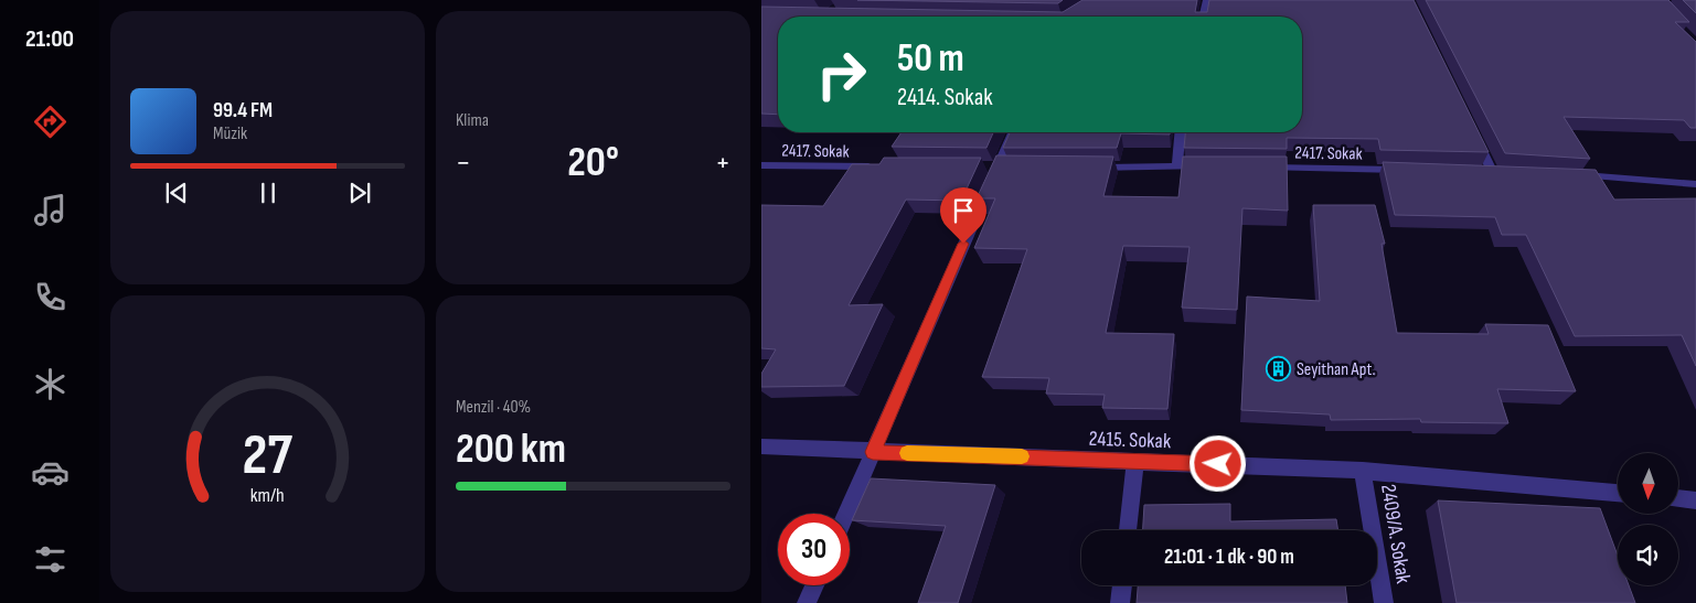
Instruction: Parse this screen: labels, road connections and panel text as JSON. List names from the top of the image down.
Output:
{
  "streets": {
    "street": ["2417. Sokak", "2415. Sokak", "2409/A. Sokak"]
  },
  "crossings": [
    ["2415. Sokak", "2409/A. Sokak"]
  ],
  "places": {
    "building": ["Seyithan Apt."]
  },
  "north": "bottom",
  "page": {
    "tabs": "21:00",
    "tile": [
      "Klima",
      ["Menzil · 40%", "200 km"]
    ],
    "turn": ["50 m", "2414. Sokak"],
    "song": ["99.4 FM", "Müzik"],
    "heat": ["−", "20°", "+"],
    "limit": "30",
    "trip": "21:01 · 1 dk · 90 m",
    "gauge": ["27", "km/h"]
  }
}
